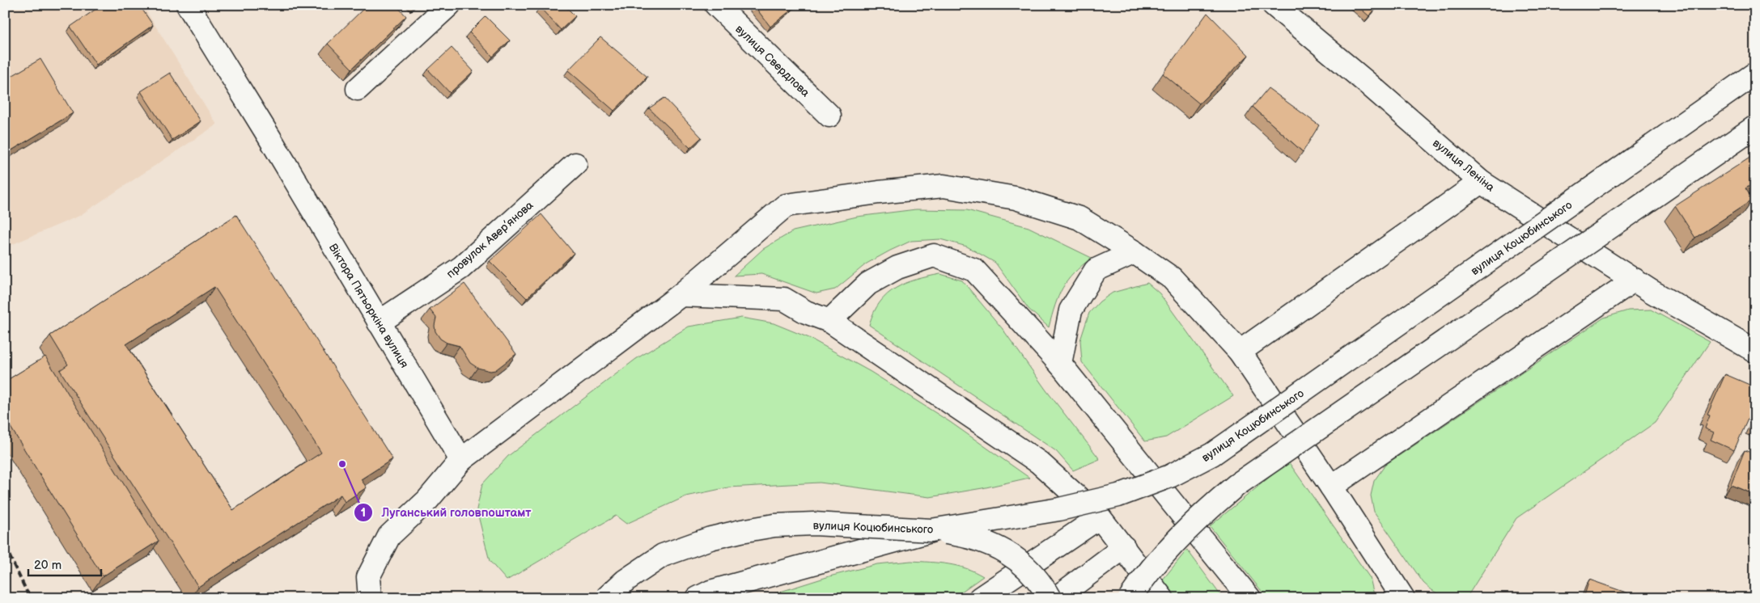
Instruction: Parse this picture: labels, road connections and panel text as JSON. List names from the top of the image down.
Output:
{
  "streets": {
    "street": [
      "вулиця Свердлова",
      "вулиця Леніна",
      "вулиця Коцюбинського",
      "провулок Авер’янова",
      "Віктора Пятьоркіна вулиця"
    ]
  },
  "crossings": [
    ["провулок Авер’янова", "Віктора Пятьоркіна вулиця"]
  ],
  "places": ["Луганський головпоштамт"],
  "scale_bar": "20 m"
}
